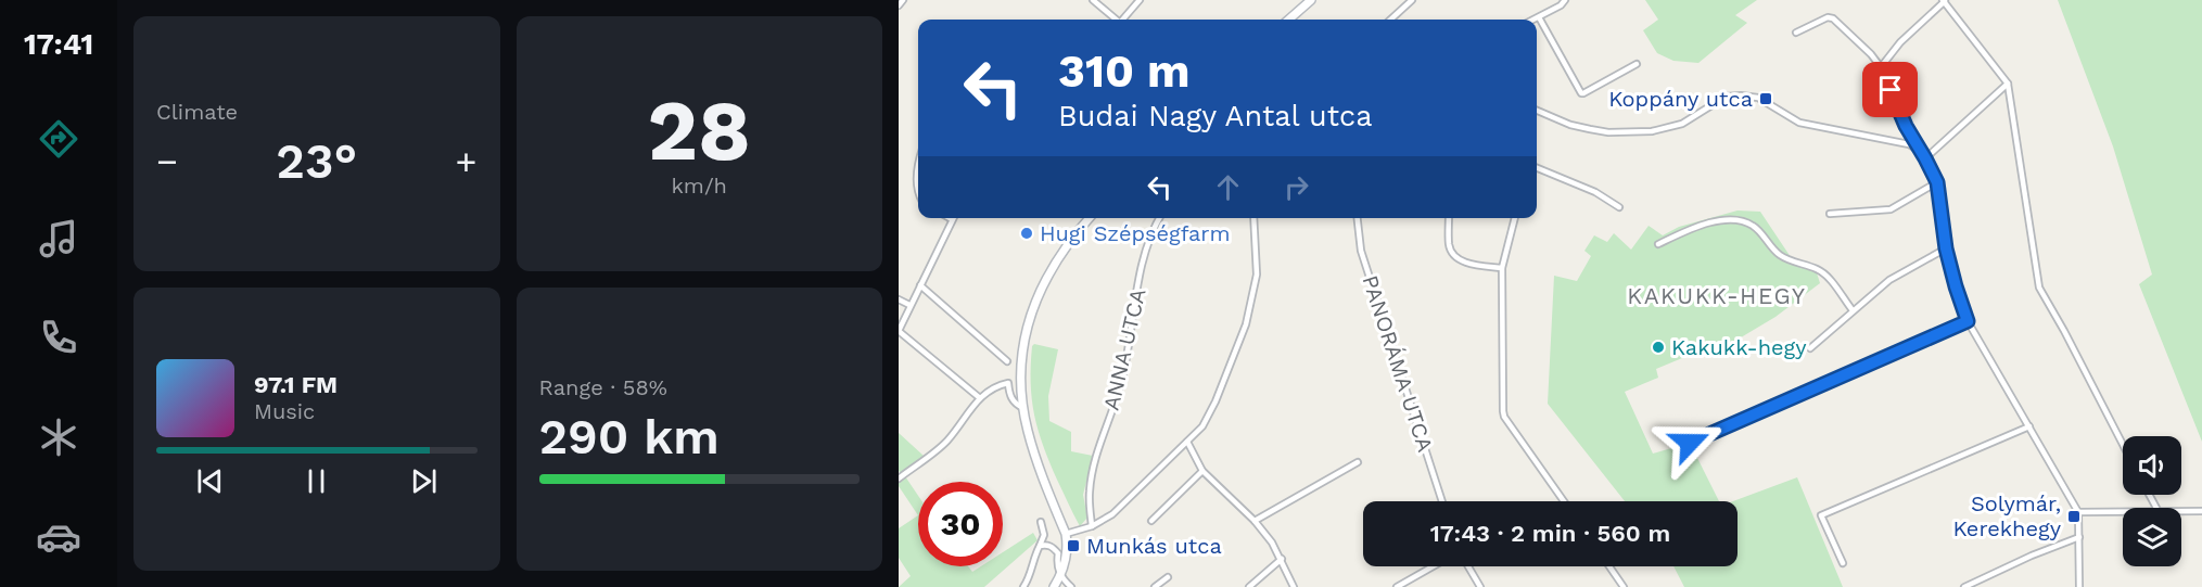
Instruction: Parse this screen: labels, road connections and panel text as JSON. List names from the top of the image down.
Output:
{
  "streets": {
    "street": ["ANNA UTCA", "PANORÁMA UTCA"]
  },
  "districts": ["KAKUKK-HEGY"],
  "places": {
    "transit": ["Koppány utca", "Solymár, Kerekhegy", "Munkás utca"],
    "other": ["Hugi Szépségfarm", "Kakukk-hegy"]
  },
  "page": {
    "tabs": "17:41",
    "tile": [
      "Climate",
      ["28", "km/h"],
      ["Range · 58%", "290 km"]
    ],
    "turn": ["310 m", "Budai Nagy Antal utca"],
    "heat": ["−", "23°", "+"],
    "song": ["97.1 FM", "Music"],
    "limit": "30",
    "trip": "17:43 · 2 min · 560 m"
  }
}
